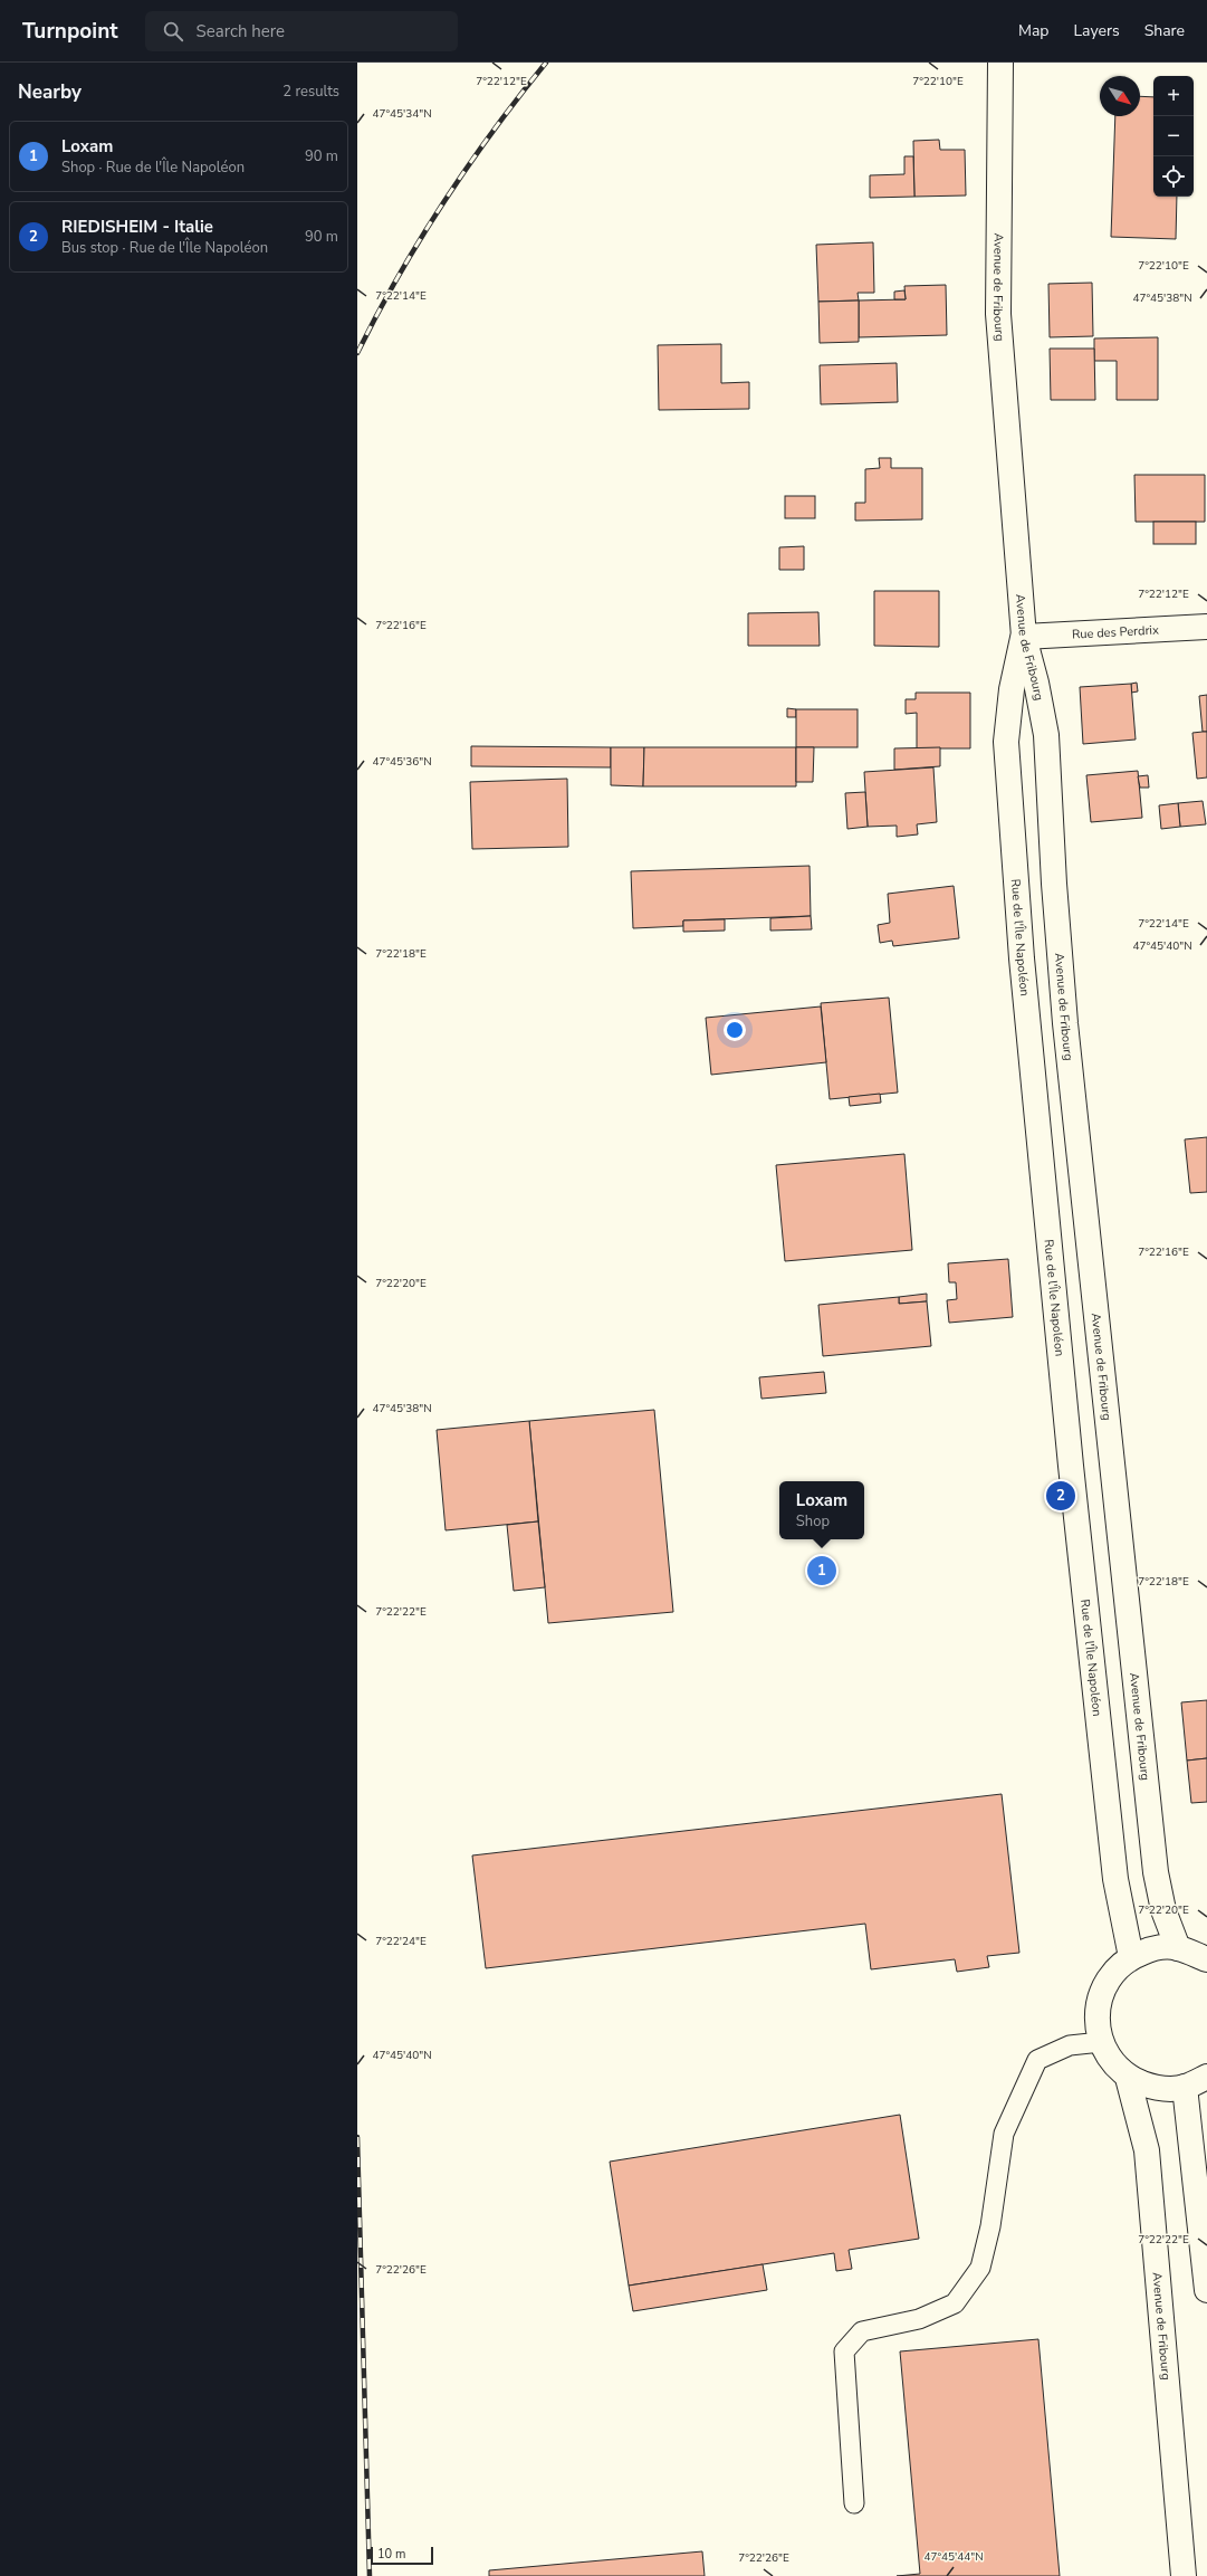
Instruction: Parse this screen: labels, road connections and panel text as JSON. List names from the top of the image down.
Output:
{
  "streets": {
    "main road": ["Avenue de Fribourg", "Rue des Perdrix", "Rue de l'Île Napoléon"]
  },
  "crossings": [
    ["Avenue de Fribourg", "Rue des Perdrix"],
    ["Avenue de Fribourg", "Rue de l'Île Napoléon"],
    ["Rue des Perdrix", "Rue de l'Île Napoléon"]
  ],
  "scale_bar": "10 m",
  "north": "bottom right",
  "page": {
    "header": "Turnpoint",
    "search": "Search here",
    "nav": ["Map", "Layers", "Share"],
    "heading": ["Nearby", "2 results"],
    "map_buttons": ["+", "−"],
    "list": [
      {
        "mark": "1",
        "name": "Loxam",
        "note": "Shop · Rue de l'Île Napoléon",
        "value": "90 m"
      },
      {
        "mark": "2",
        "name": "RIEDISHEIM - Italie",
        "note": "Bus stop · Rue de l'Île Napoléon",
        "value": "90 m"
      }
    ],
    "pins": ["2", "1"],
    "popup": ["Loxam", "Shop"],
    "scale": "10 m"
  },
  "coordinates": [
    "7°22'12\"E",
    "7°22'10\"E",
    "47°45'34\"N",
    "7°22'14\"E",
    "47°45'38\"N",
    "7°22'16\"E",
    "47°45'36\"N",
    "47°45'40\"N",
    "7°22'18\"E",
    "7°22'20\"E",
    "7°22'22\"E",
    "7°22'24\"E",
    "7°22'26\"E",
    "47°45'44\"N"
  ]
}
